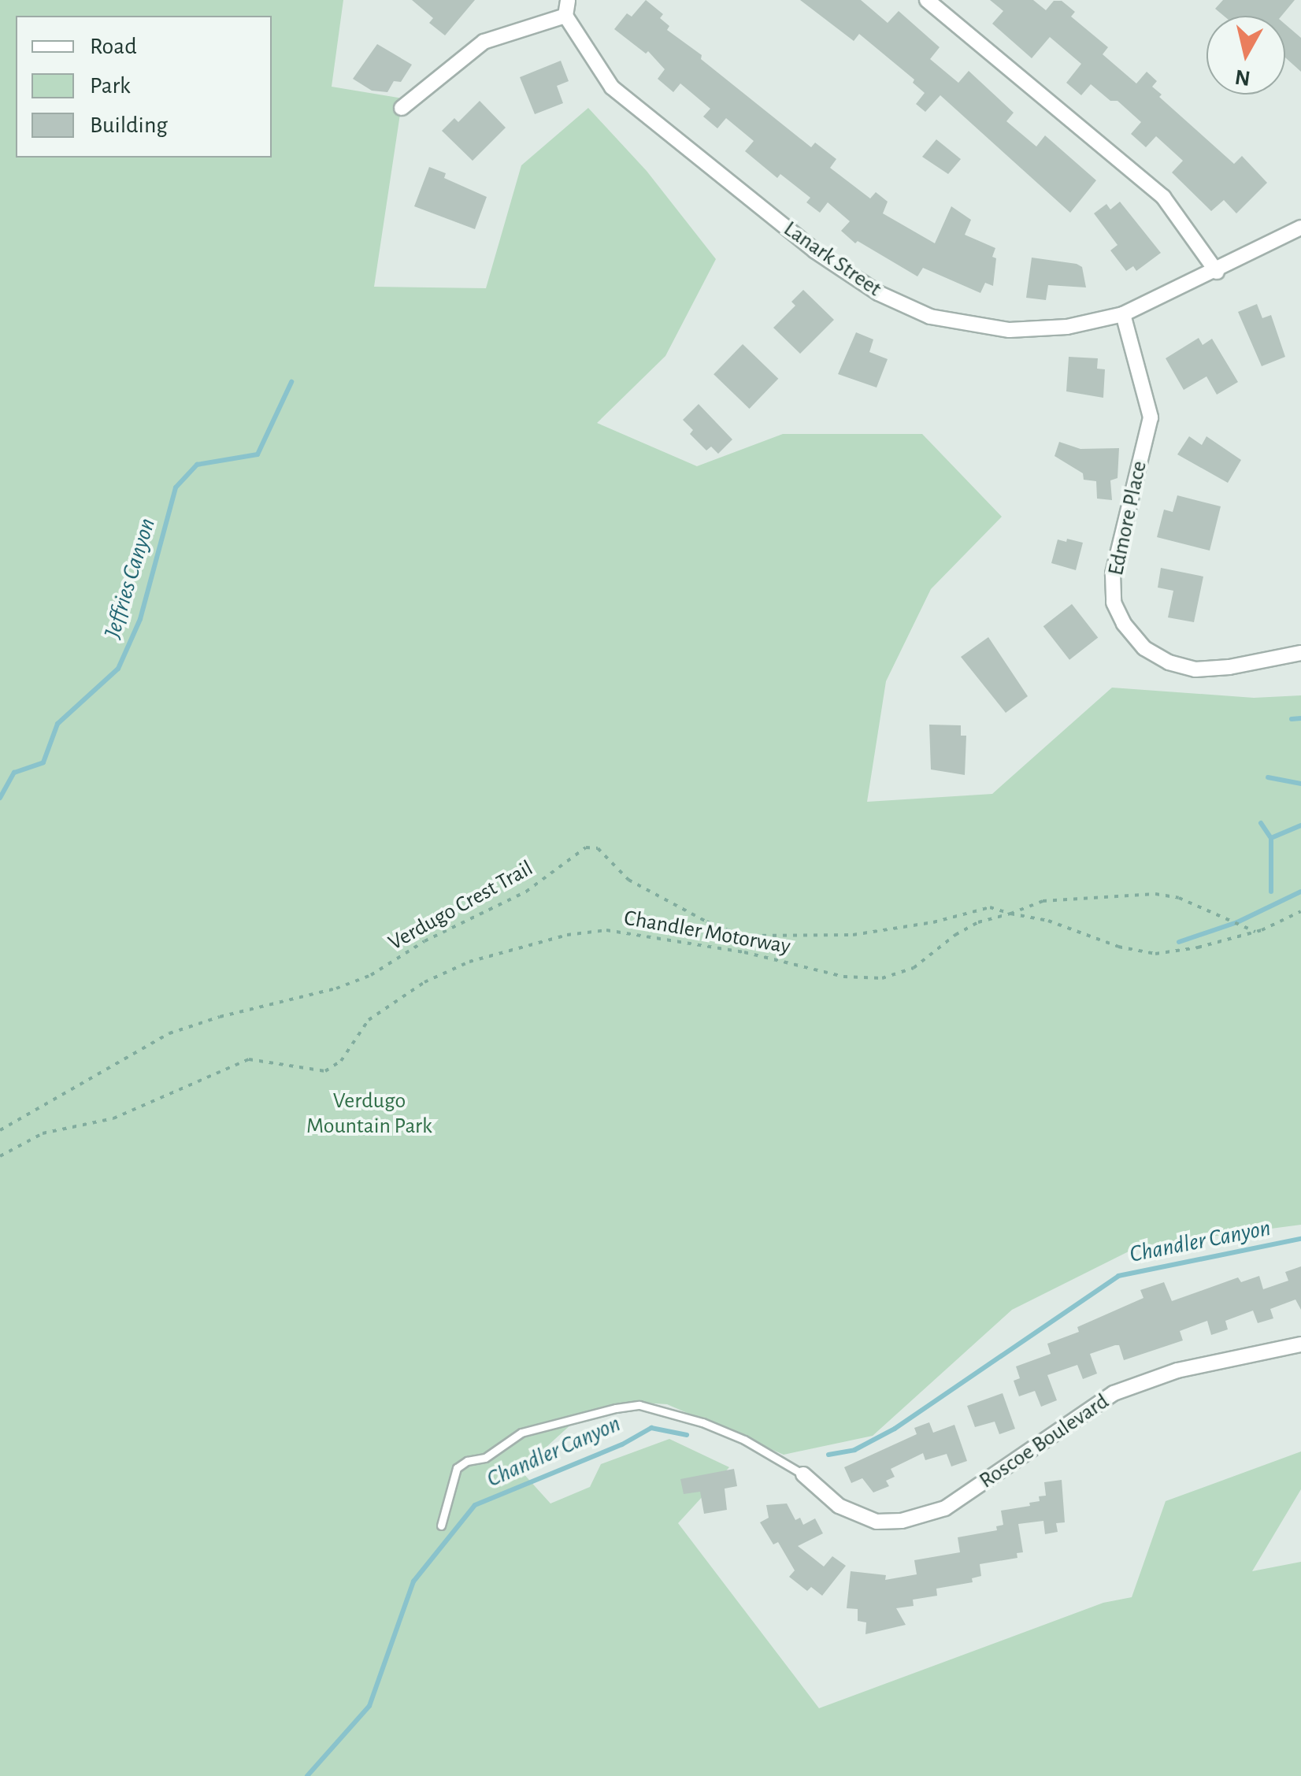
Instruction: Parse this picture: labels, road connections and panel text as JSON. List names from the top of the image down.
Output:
{
  "streets": {
    "street": ["Lanark Street", "Edmore Place", "Roscoe Boulevard"],
    "path": ["Verdugo Crest Trail", "Chandler Motorway"]
  },
  "crossings": [
    ["Lanark Street", "Edmore Place"],
    ["Verdugo Crest Trail", "Chandler Motorway"]
  ],
  "water": ["Jeffries Canyon", "Chandler Canyon"],
  "parks": ["Verdugo Mountain Park"],
  "legend": ["Road", "Park", "Building"],
  "north": "bottom"
}
